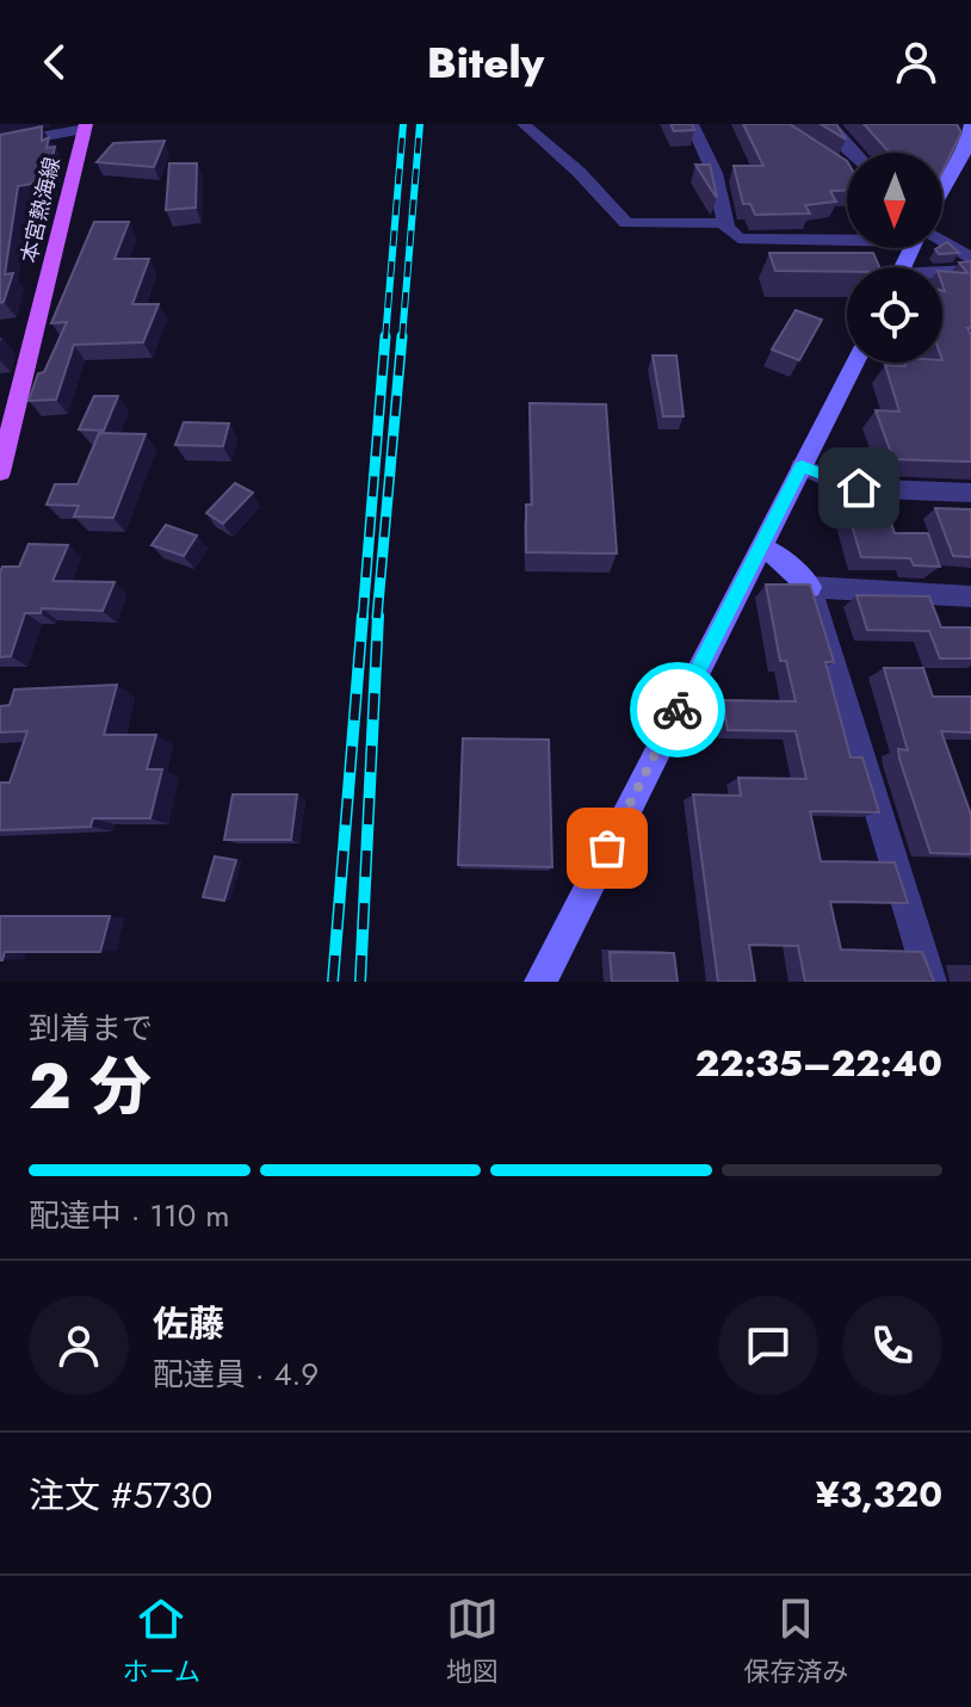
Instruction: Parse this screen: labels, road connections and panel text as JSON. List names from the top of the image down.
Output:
{
  "streets": {
    "main road": ["本宮熱海線"]
  },
  "north": "bottom",
  "page": {
    "header": "Bitely",
    "heading": ["2 分", "到着まで", "22:35–22:40"],
    "panel": [
      "佐藤",
      "配達員 · 4.9",
      "注文 #5730",
      "¥3,320"
    ],
    "bar": "配達中 · 110 m",
    "tabs": ["ホーム", "地図", "保存済み"]
  }
}
